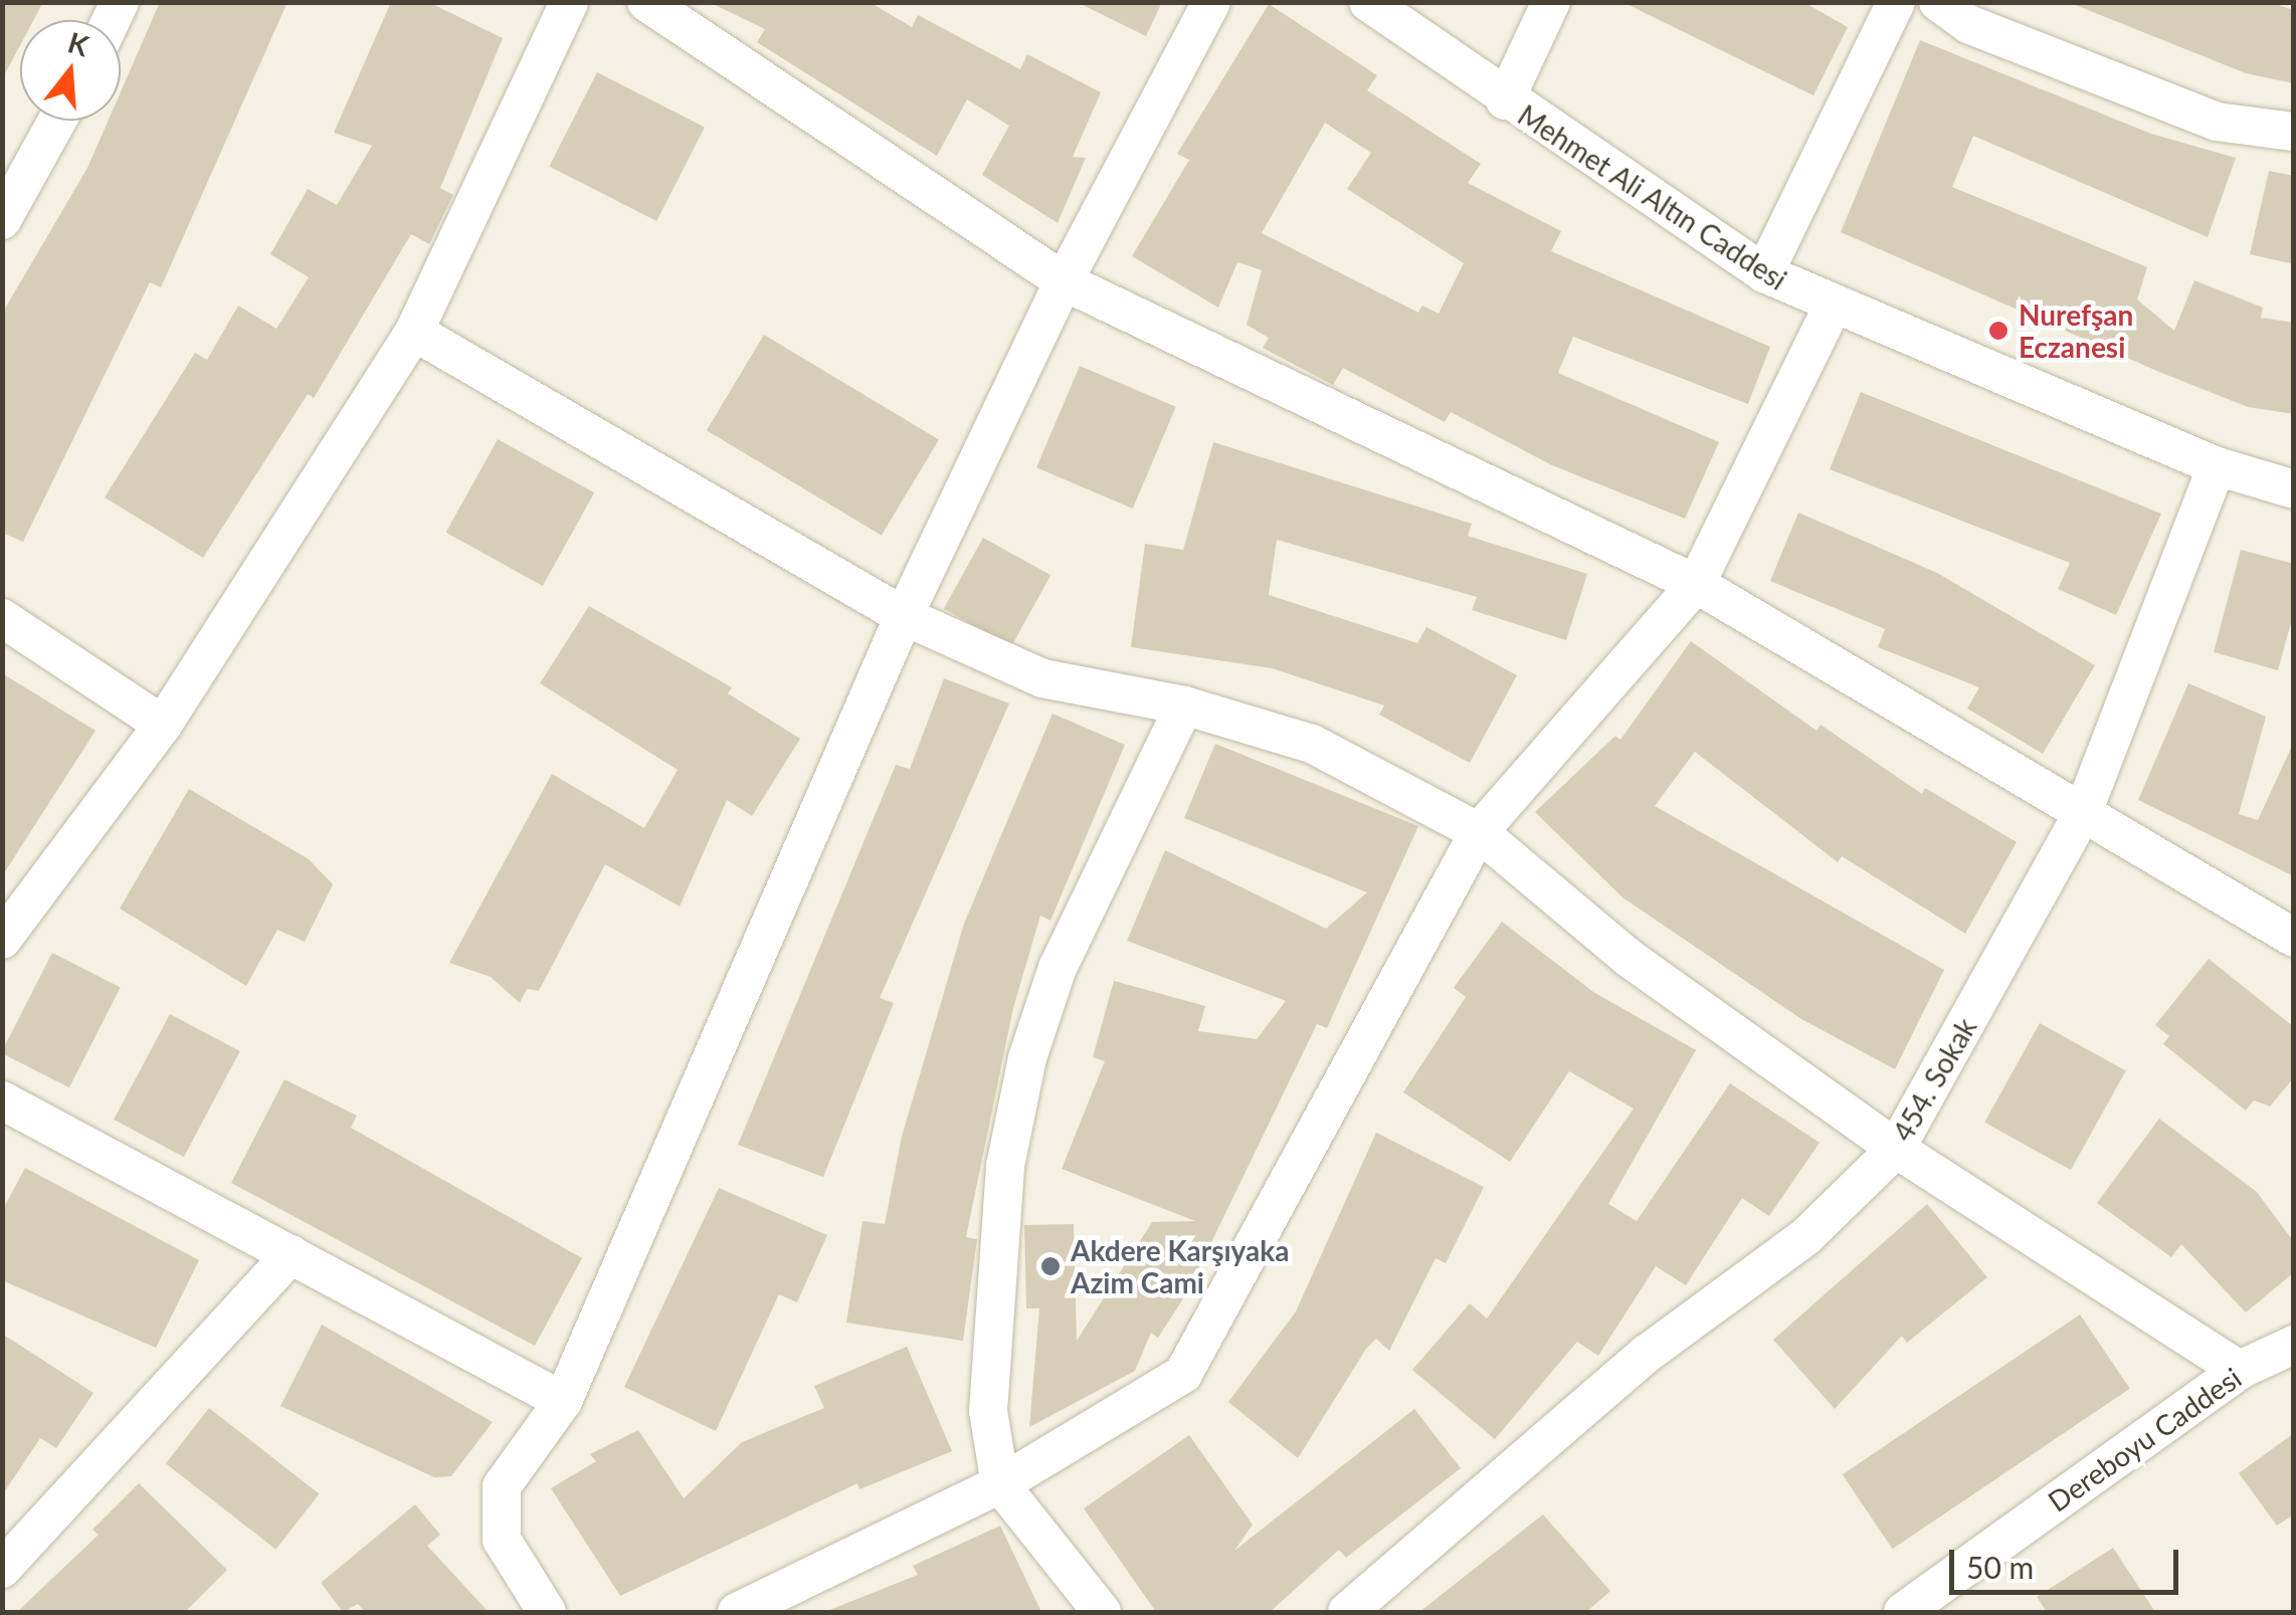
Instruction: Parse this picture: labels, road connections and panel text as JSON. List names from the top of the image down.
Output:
{
  "streets": {
    "street": ["Mehmet Ali Altın Caddesi", "454. Sokak", "Dereboyu Caddesi"]
  },
  "crossings": [
    ["Mehmet Ali Altın Caddesi", "454. Sokak"]
  ],
  "places": ["Nurefşan Eczanesi", "Akdere Karşıyaka Azim Cami"],
  "scale_bar": "50 m",
  "north": "top"
}
